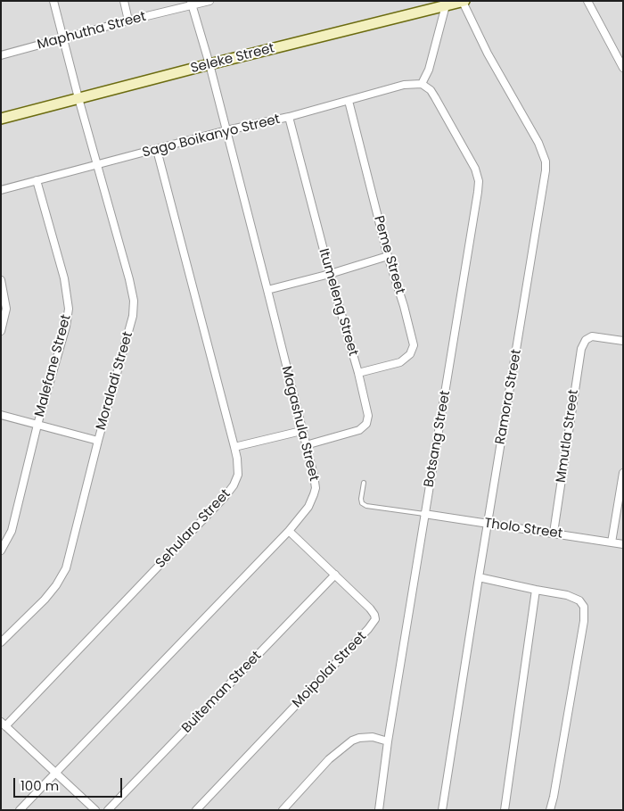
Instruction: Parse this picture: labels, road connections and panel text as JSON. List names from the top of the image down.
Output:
{
  "streets": {
    "street": [
      "Maphutha Street",
      "Seleke Street",
      "Sago Boikanyo Street",
      "Peme Street",
      "Itumeleng Street",
      "Malefane Street",
      "Moraladi Street",
      "Ramora Street",
      "Magashula Street",
      "Mmutla Street",
      "Botsang Street",
      "Sehularo Street",
      "Tholo Street",
      "Moipolai Street",
      "Buiteman Street"
    ]
  },
  "crossings": [
    ["Maphutha Street", "Moraladi Street"],
    ["Maphutha Street", "Magashula Street"],
    ["Seleke Street", "Moraladi Street"],
    ["Seleke Street", "Ramora Street"],
    ["Seleke Street", "Magashula Street"],
    ["Sago Boikanyo Street", "Peme Street"],
    ["Sago Boikanyo Street", "Itumeleng Street"],
    ["Sago Boikanyo Street", "Malefane Street"],
    ["Sago Boikanyo Street", "Moraladi Street"],
    ["Sago Boikanyo Street", "Magashula Street"],
    ["Sago Boikanyo Street", "Botsang Street"],
    ["Sago Boikanyo Street", "Sehularo Street"],
    ["Peme Street", "Itumeleng Street"],
    ["Itumeleng Street", "Magashula Street"],
    ["Ramora Street", "Tholo Street"],
    ["Magashula Street", "Moipolai Street"],
    ["Mmutla Street", "Tholo Street"],
    ["Botsang Street", "Tholo Street"],
    ["Moipolai Street", "Buiteman Street"]
  ],
  "scale_bar": "100 m"
}
